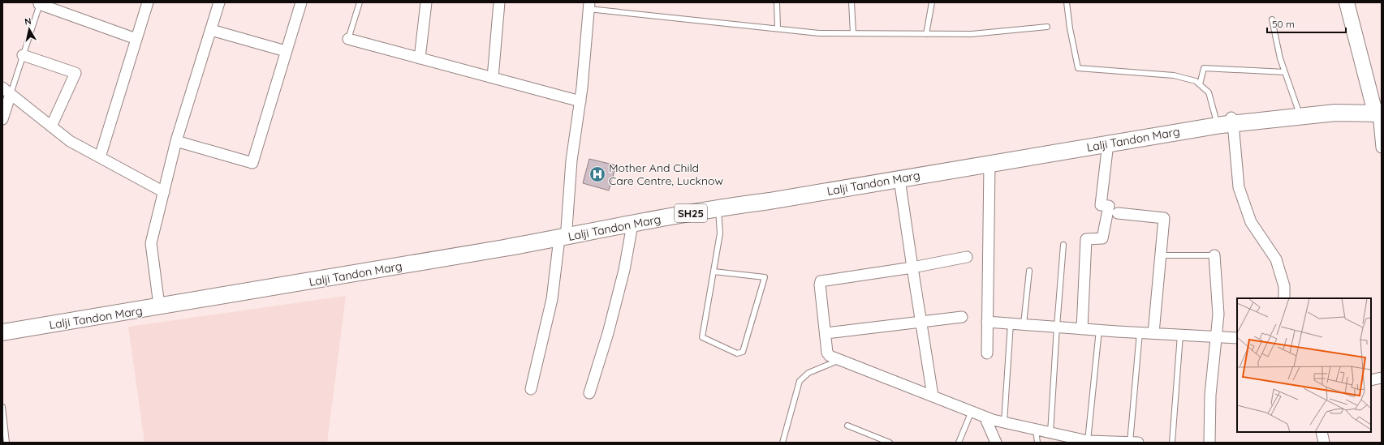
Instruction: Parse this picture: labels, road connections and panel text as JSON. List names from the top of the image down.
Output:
{
  "streets": {
    "main road": ["Lalji Tandon Marg", "SH25"]
  },
  "places": {
    "hospital": ["Mother And Child Care Centre, Lucknow"]
  },
  "scale_bar": "50 m",
  "north": "top"
}
